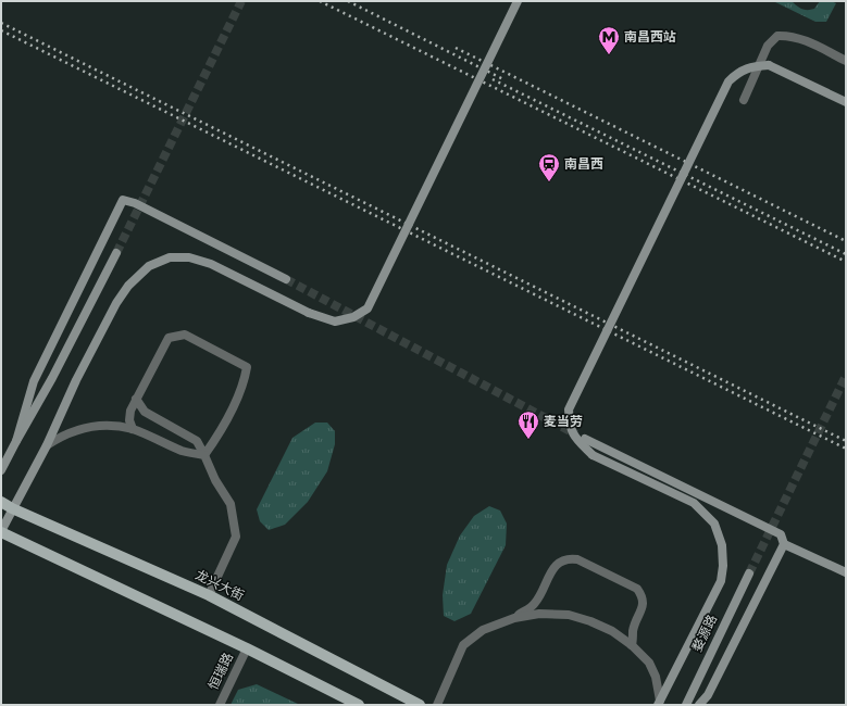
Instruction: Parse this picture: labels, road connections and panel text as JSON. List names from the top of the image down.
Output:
{
  "streets": {
    "main road": ["龙兴大街"],
    "street": ["婺源路", "恒瑞路"]
  },
  "places": {
    "metro station": ["南昌西站"],
    "station": ["南昌西"],
    "restaurant": ["麦当劳"]
  }
}
